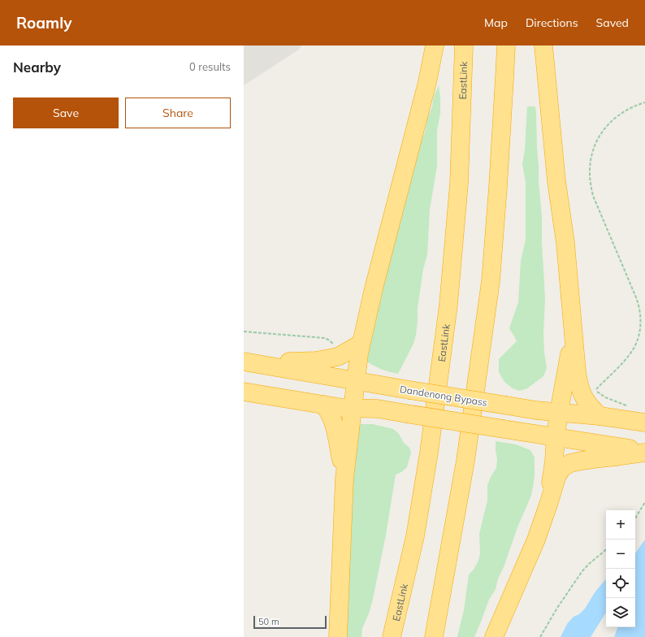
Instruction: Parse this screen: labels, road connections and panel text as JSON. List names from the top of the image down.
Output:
{
  "streets": {
    "highway": ["EastLink", "Dandenong Bypass"]
  },
  "scale_bar": "50 m",
  "page": {
    "header": "Roamly",
    "nav": ["Map", "Directions", "Saved"],
    "heading": ["Nearby", "0 results"],
    "buttons": ["Save", "Share"],
    "map_buttons": ["+", "−"],
    "scale": "50 m"
  }
}
